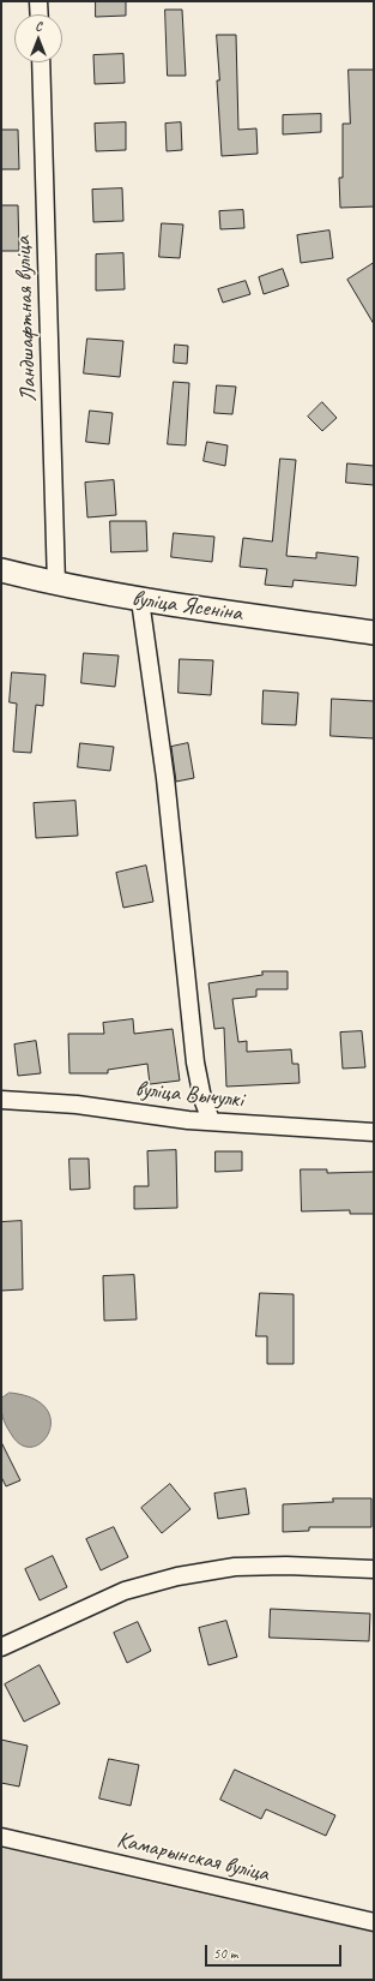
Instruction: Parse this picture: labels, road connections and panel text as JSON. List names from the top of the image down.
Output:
{
  "streets": {
    "street": [
      "Ландшафтная вуліца",
      "вуліца Ясеніна",
      "вуліца Вычулкі",
      "Камарынская вуліца"
    ]
  },
  "crossings": [
    ["Ландшафтная вуліца", "вуліца Ясеніна"]
  ],
  "scale_bar": "50 m",
  "north": "top"
}
